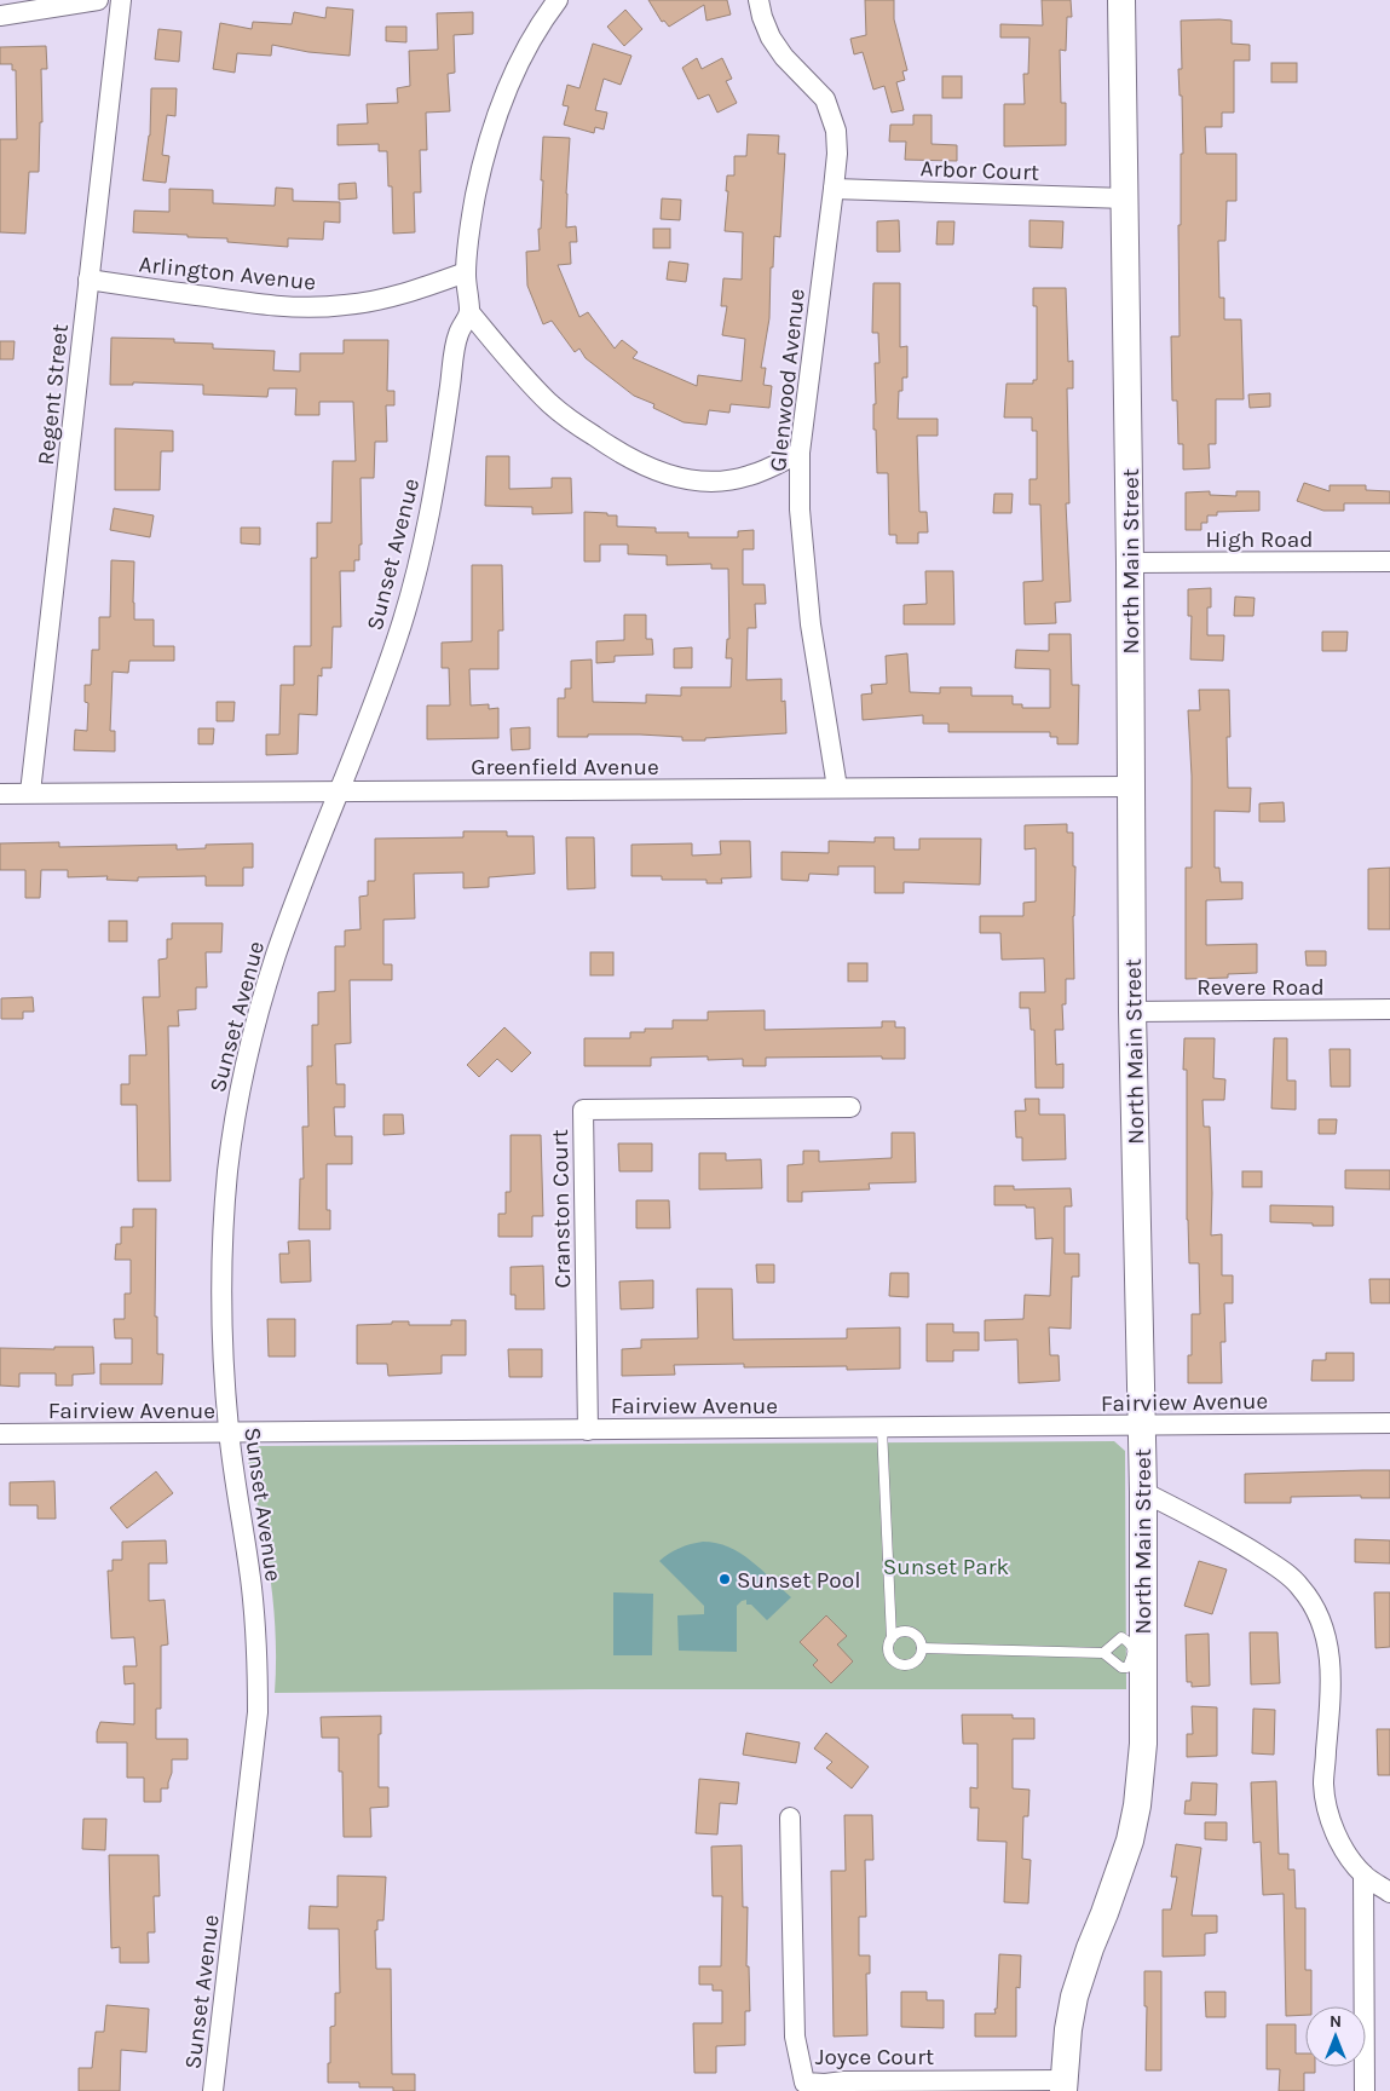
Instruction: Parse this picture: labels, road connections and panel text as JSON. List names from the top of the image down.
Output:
{
  "streets": {
    "street": [
      "Arbor Court",
      "Arlington Avenue",
      "Glenwood Avenue",
      "Regent Street",
      "High Road",
      "Sunset Avenue",
      "North Main Street",
      "Greenfield Avenue",
      "Revere Road",
      "Cranston Court",
      "Fairview Avenue",
      "Joyce Court"
    ]
  },
  "crossings": [
    ["Arbor Court", "Glenwood Avenue"],
    ["Arbor Court", "North Main Street"],
    ["Arlington Avenue", "Regent Street"],
    ["Glenwood Avenue", "Greenfield Avenue"],
    ["Regent Street", "Greenfield Avenue"],
    ["High Road", "North Main Street"],
    ["Sunset Avenue", "Greenfield Avenue"],
    ["Sunset Avenue", "Fairview Avenue"],
    ["North Main Street", "Greenfield Avenue"],
    ["North Main Street", "Revere Road"],
    ["North Main Street", "Fairview Avenue"],
    ["North Main Street", "Joyce Court"],
    ["Cranston Court", "Fairview Avenue"]
  ],
  "parks": ["Sunset Park"],
  "places": ["Sunset Pool"],
  "north": "top"
}
